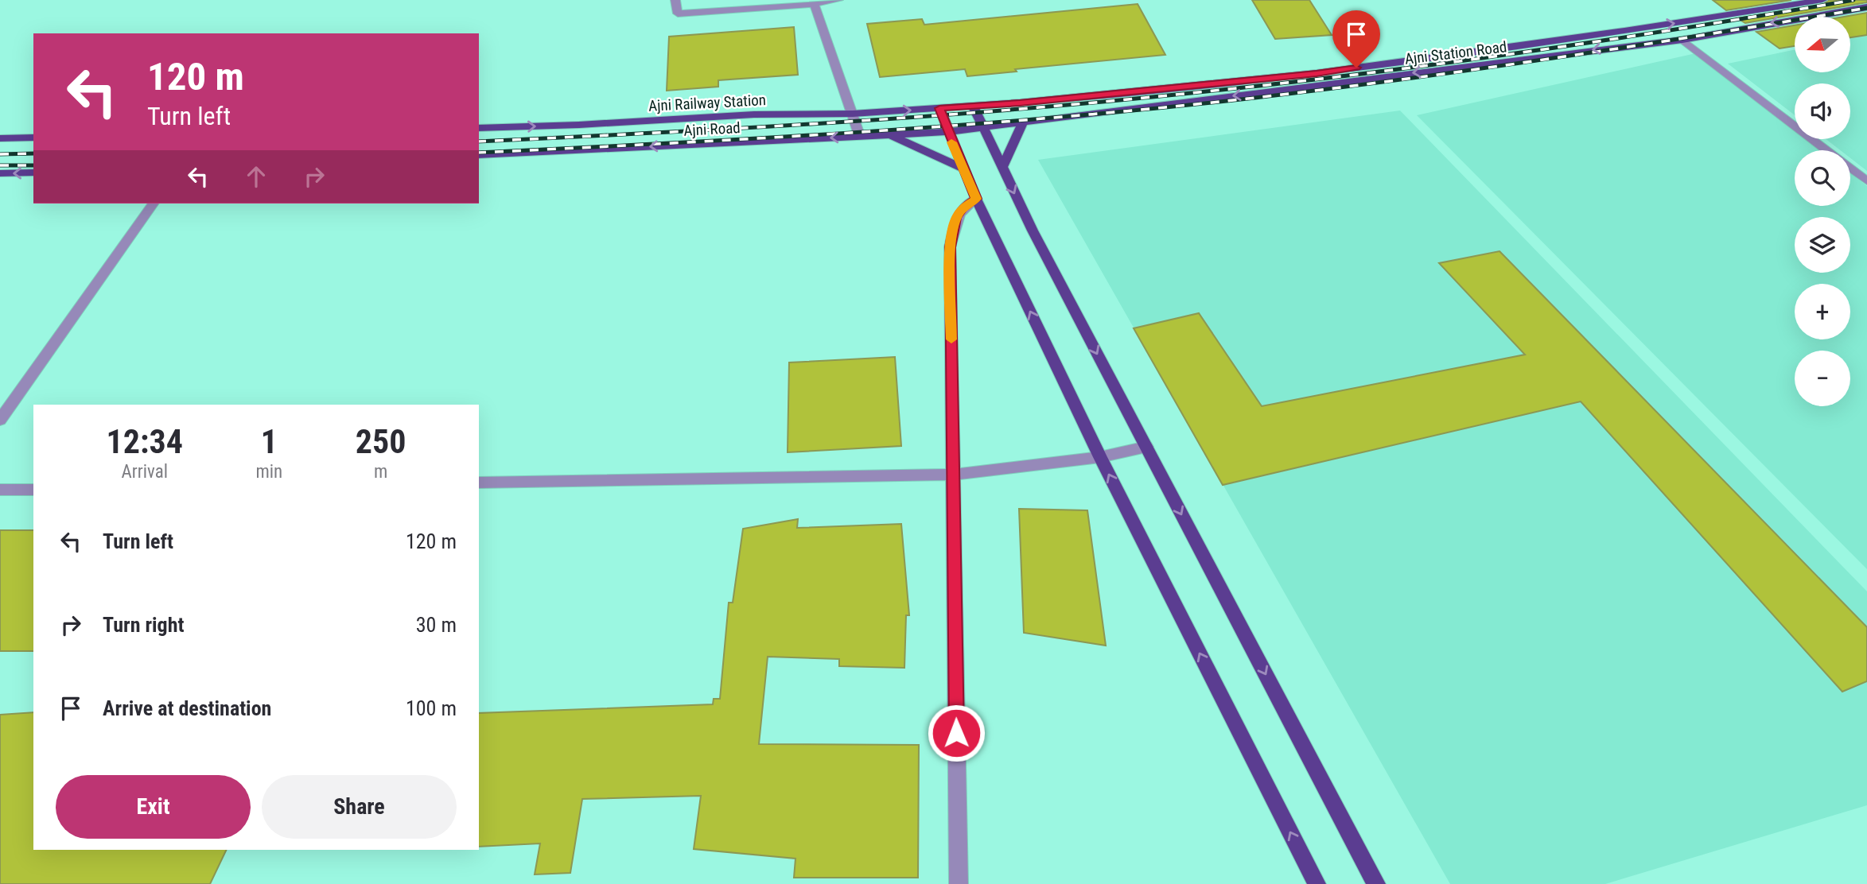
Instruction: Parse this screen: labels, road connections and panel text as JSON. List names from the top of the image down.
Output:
{
  "streets": {
    "main road": ["Ajni Station Road", "Ajni Railway Station", "Ajni Road"]
  },
  "crossings": [
    ["Ajni Station Road", "Ajni Road"]
  ],
  "one_way": ["Ajni Station Road", "Ajni Railway Station", "Ajni Road"],
  "north": "left",
  "page": {
    "map_buttons": ["+", "−"],
    "turn": ["120 m", "Turn left"],
    "eta": [
      "12:34",
      "Arrival",
      "1",
      "min",
      "250",
      "m"
    ],
    "list": [
      {
        "name": "Turn left",
        "value": "120 m"
      },
      {
        "name": "Turn right",
        "value": "30 m"
      },
      {
        "name": "Arrive at destination",
        "value": "100 m"
      }
    ],
    "buttons": ["Exit", "Share"]
  }
}
